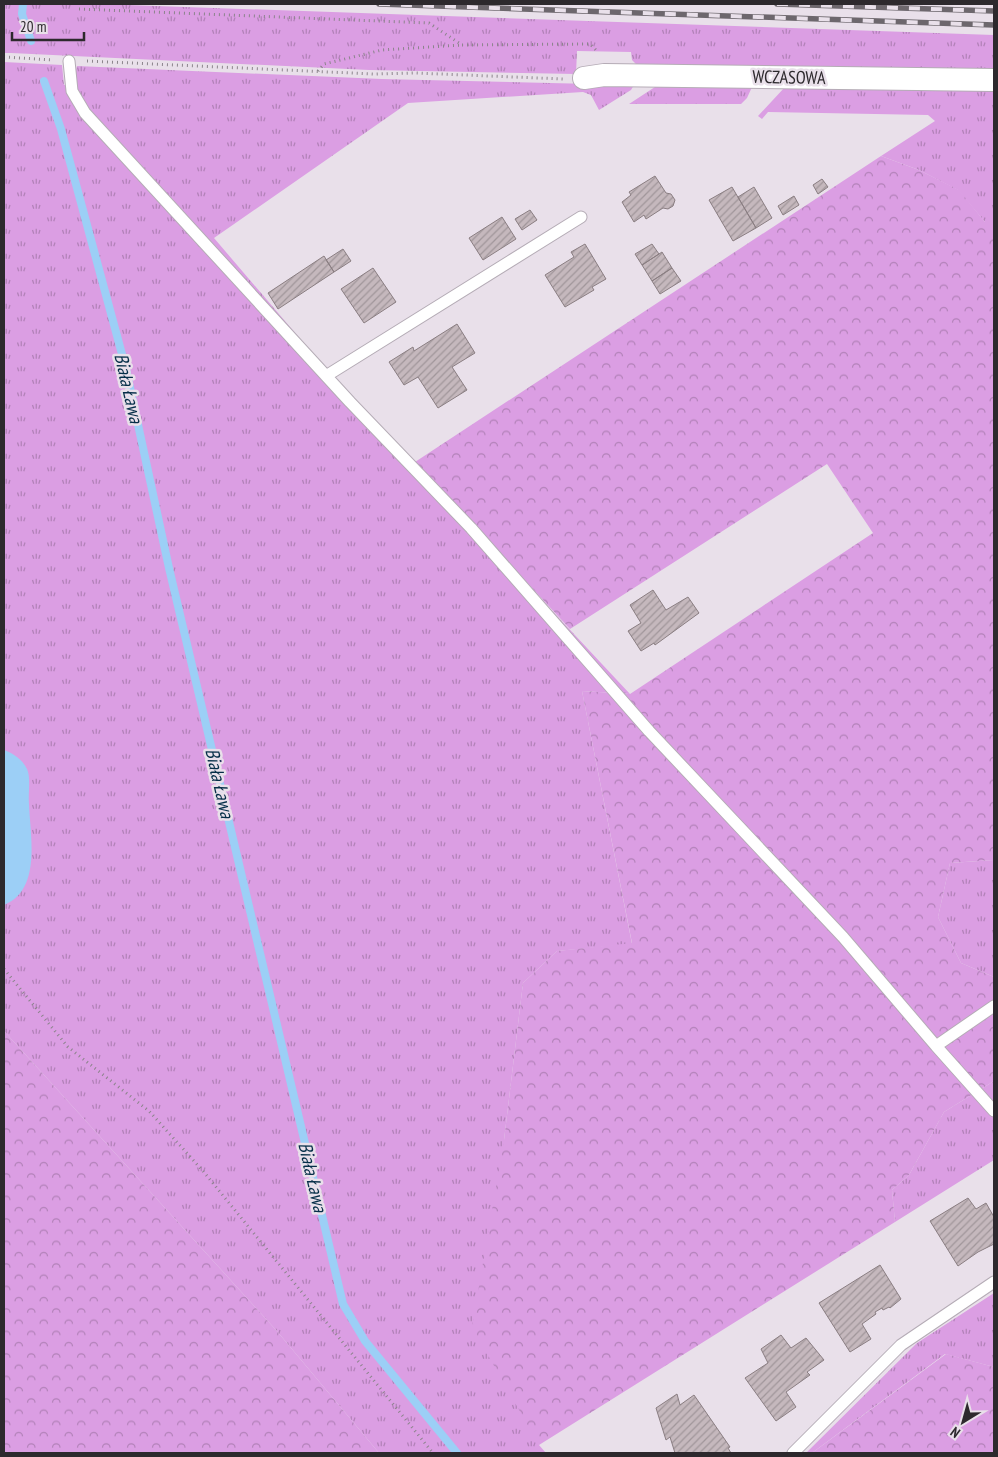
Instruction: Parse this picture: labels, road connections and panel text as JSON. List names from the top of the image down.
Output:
{
  "streets": {
    "street": ["WCZASOWA"]
  },
  "water": ["Biała Ława"],
  "scale_bar": "20 m",
  "north": "bottom left"
}
